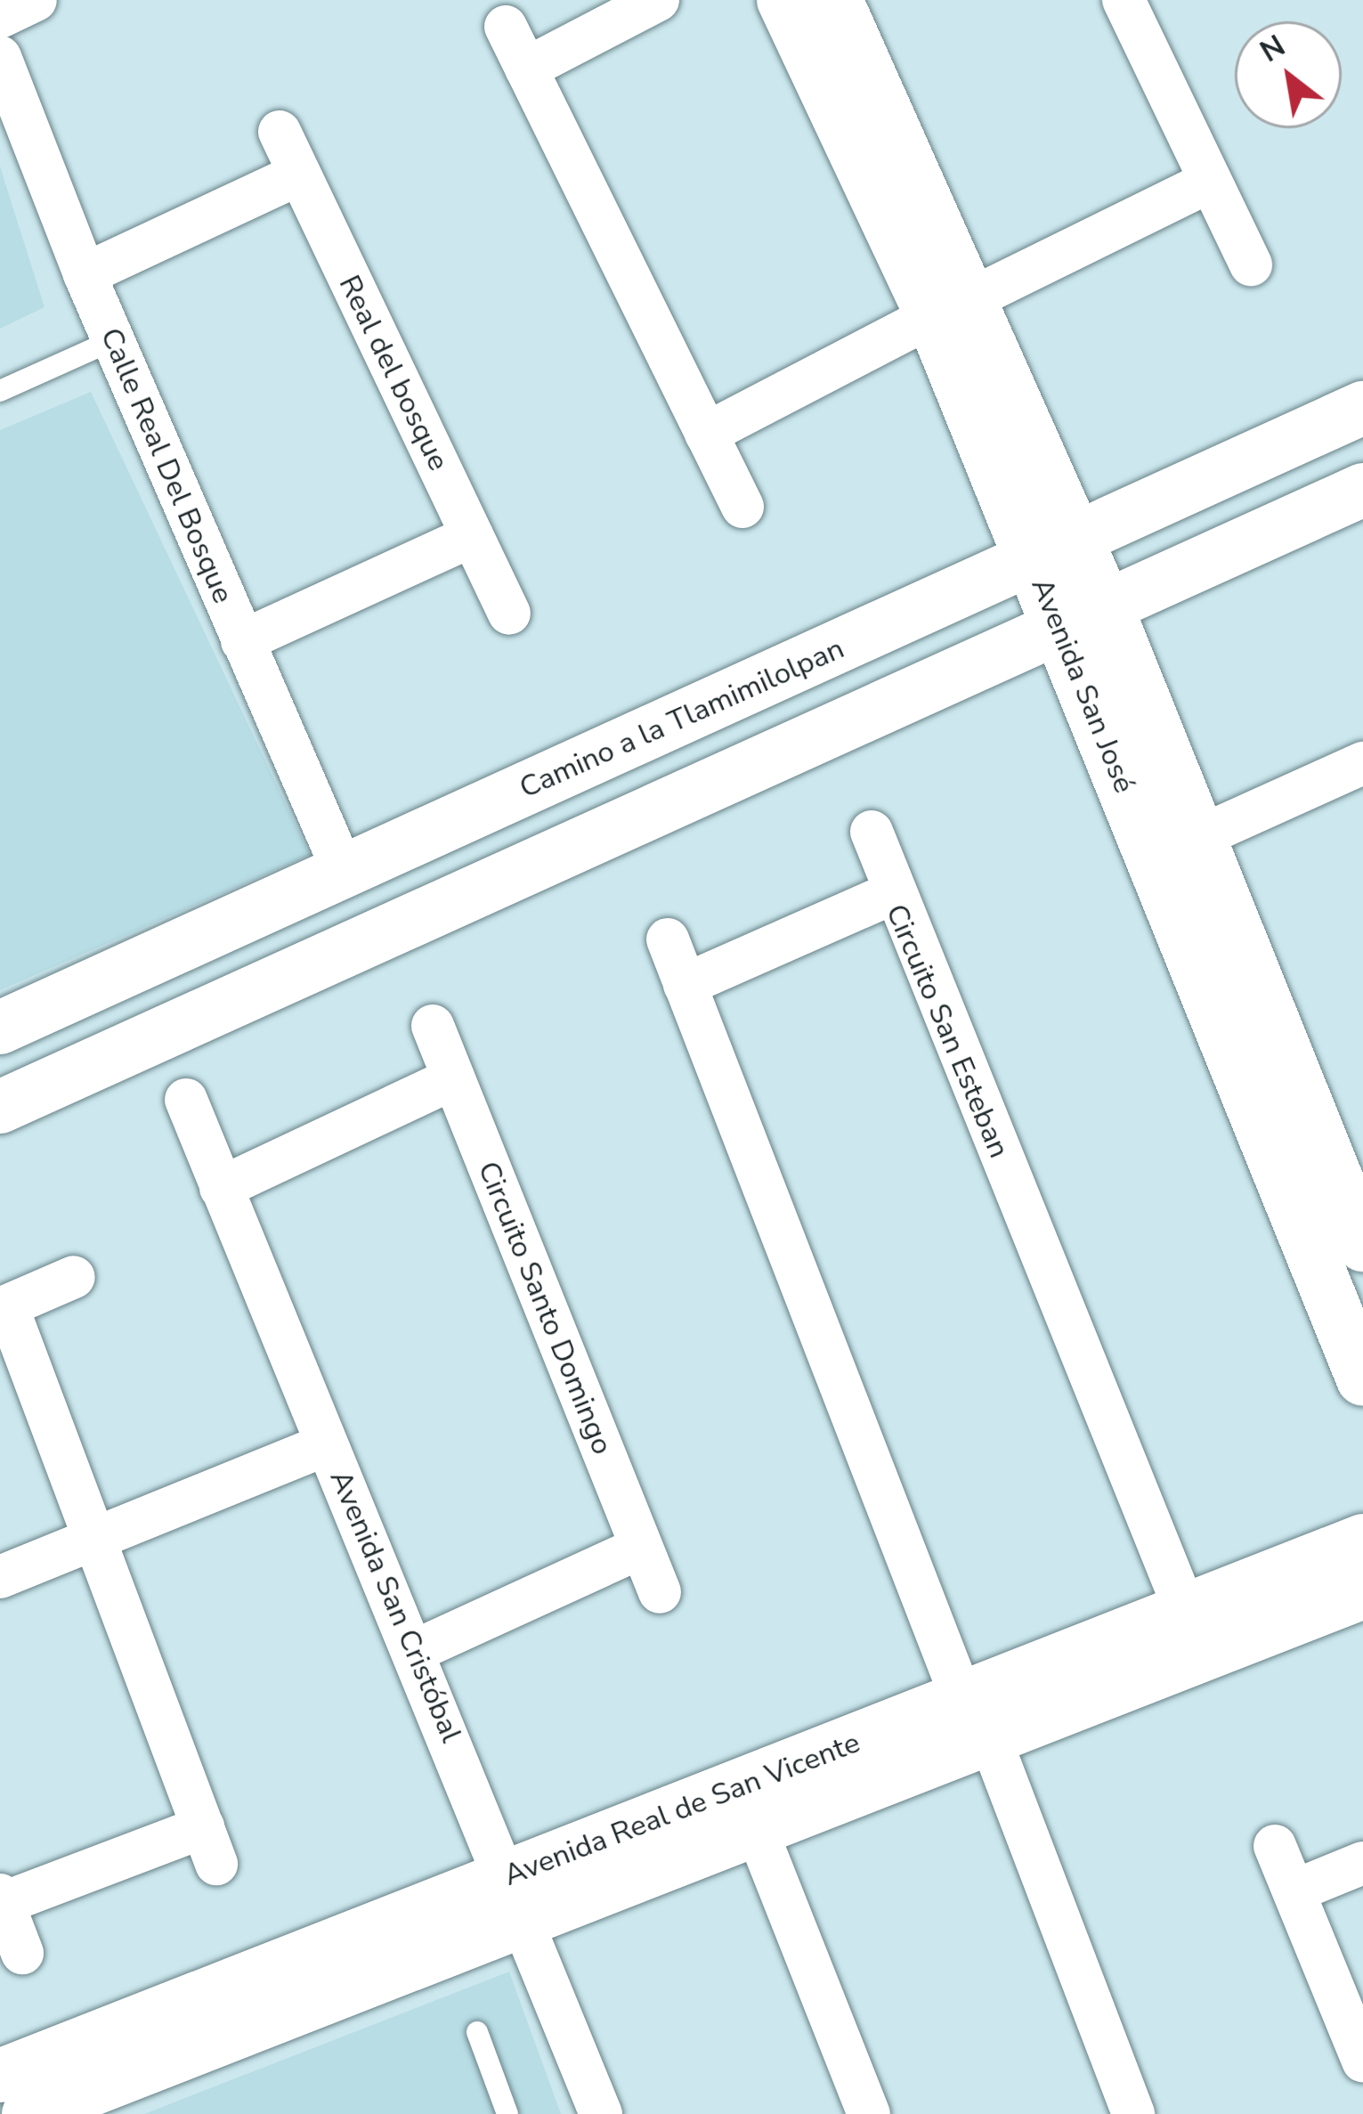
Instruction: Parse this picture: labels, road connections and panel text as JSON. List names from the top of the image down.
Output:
{
  "streets": {
    "street": [
      "Real del bosque",
      "Calle Real Del Bosque",
      "Avenida San José",
      "Camino a la Tlamimilolpan",
      "Circuito San Esteban",
      "Circuito Santo Domingo",
      "Avenida San Cristóbal",
      "Avenida Real de San Vicente"
    ]
  },
  "crossings": [
    ["Calle Real Del Bosque", "Camino a la Tlamimilolpan"],
    ["Avenida San José", "Camino a la Tlamimilolpan"],
    ["Circuito San Esteban", "Avenida Real de San Vicente"],
    ["Avenida San Cristóbal", "Avenida Real de San Vicente"]
  ],
  "north": "top left"
}
